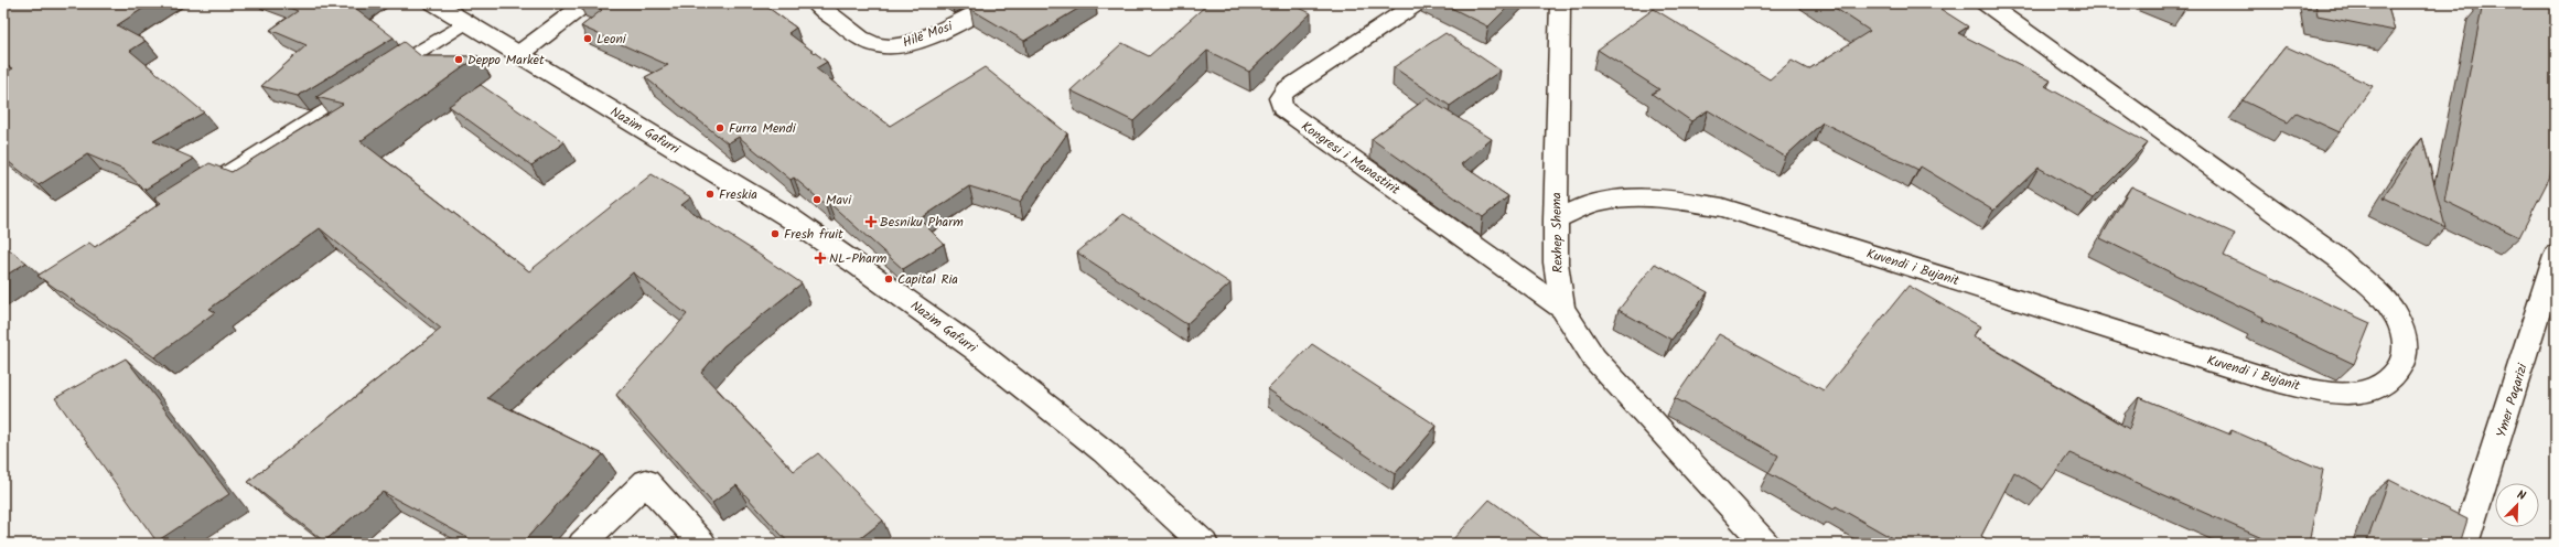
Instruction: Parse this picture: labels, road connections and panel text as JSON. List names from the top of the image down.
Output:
{
  "streets": {
    "street": [
      "Hilë Mosi",
      "Nazim Gafurri",
      "Kongresi i Manastirit",
      "Rexhep Shema",
      "Kuvendi i Bujanit",
      "Ymer Paqarizi"
    ]
  },
  "crossings": [
    ["Kongresi i Manastirit", "Rexhep Shema"],
    ["Rexhep Shema", "Kuvendi i Bujanit"]
  ],
  "places": {
    "other": [
      "Leoni",
      "Deppo Market",
      "Furra Mendi",
      "Freskia",
      "Mavi",
      "Fresh fruit",
      "Capital Ria"
    ],
    "health": ["Besniku Pharm", "NL-Pharm"]
  },
  "north": "top right"
}
